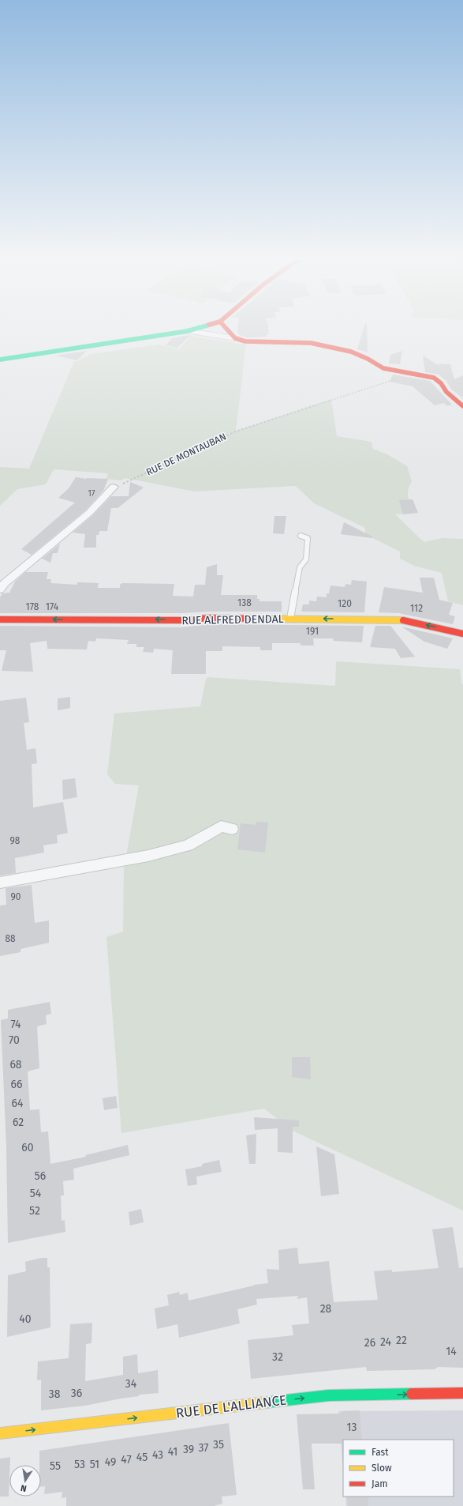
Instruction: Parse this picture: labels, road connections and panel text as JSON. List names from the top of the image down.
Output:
{
  "streets": {
    "street": ["RUE ALFRED DENDAL", "RUE DE L'ALLIANCE"],
    "path": ["RUE DE MONTAUBAN"]
  },
  "one_way": ["RUE ALFRED DENDAL", "RUE DE L'ALLIANCE"],
  "house_numbers": [
    "17",
    "138",
    "120",
    "178",
    "174",
    "112",
    "191",
    "98",
    "90",
    "88",
    "74",
    "70",
    "68",
    "66",
    "64",
    "62",
    "60",
    "56",
    "54",
    "52",
    "28",
    "40",
    "22",
    "24",
    "26",
    "14",
    "32",
    "34",
    "36",
    "38",
    "13",
    "35",
    "37",
    "39",
    "41",
    "43",
    "45",
    "47",
    "49",
    "53",
    "51",
    "55"
  ],
  "legend": ["Fast", "Slow", "Jam"],
  "north": "bottom"
}
